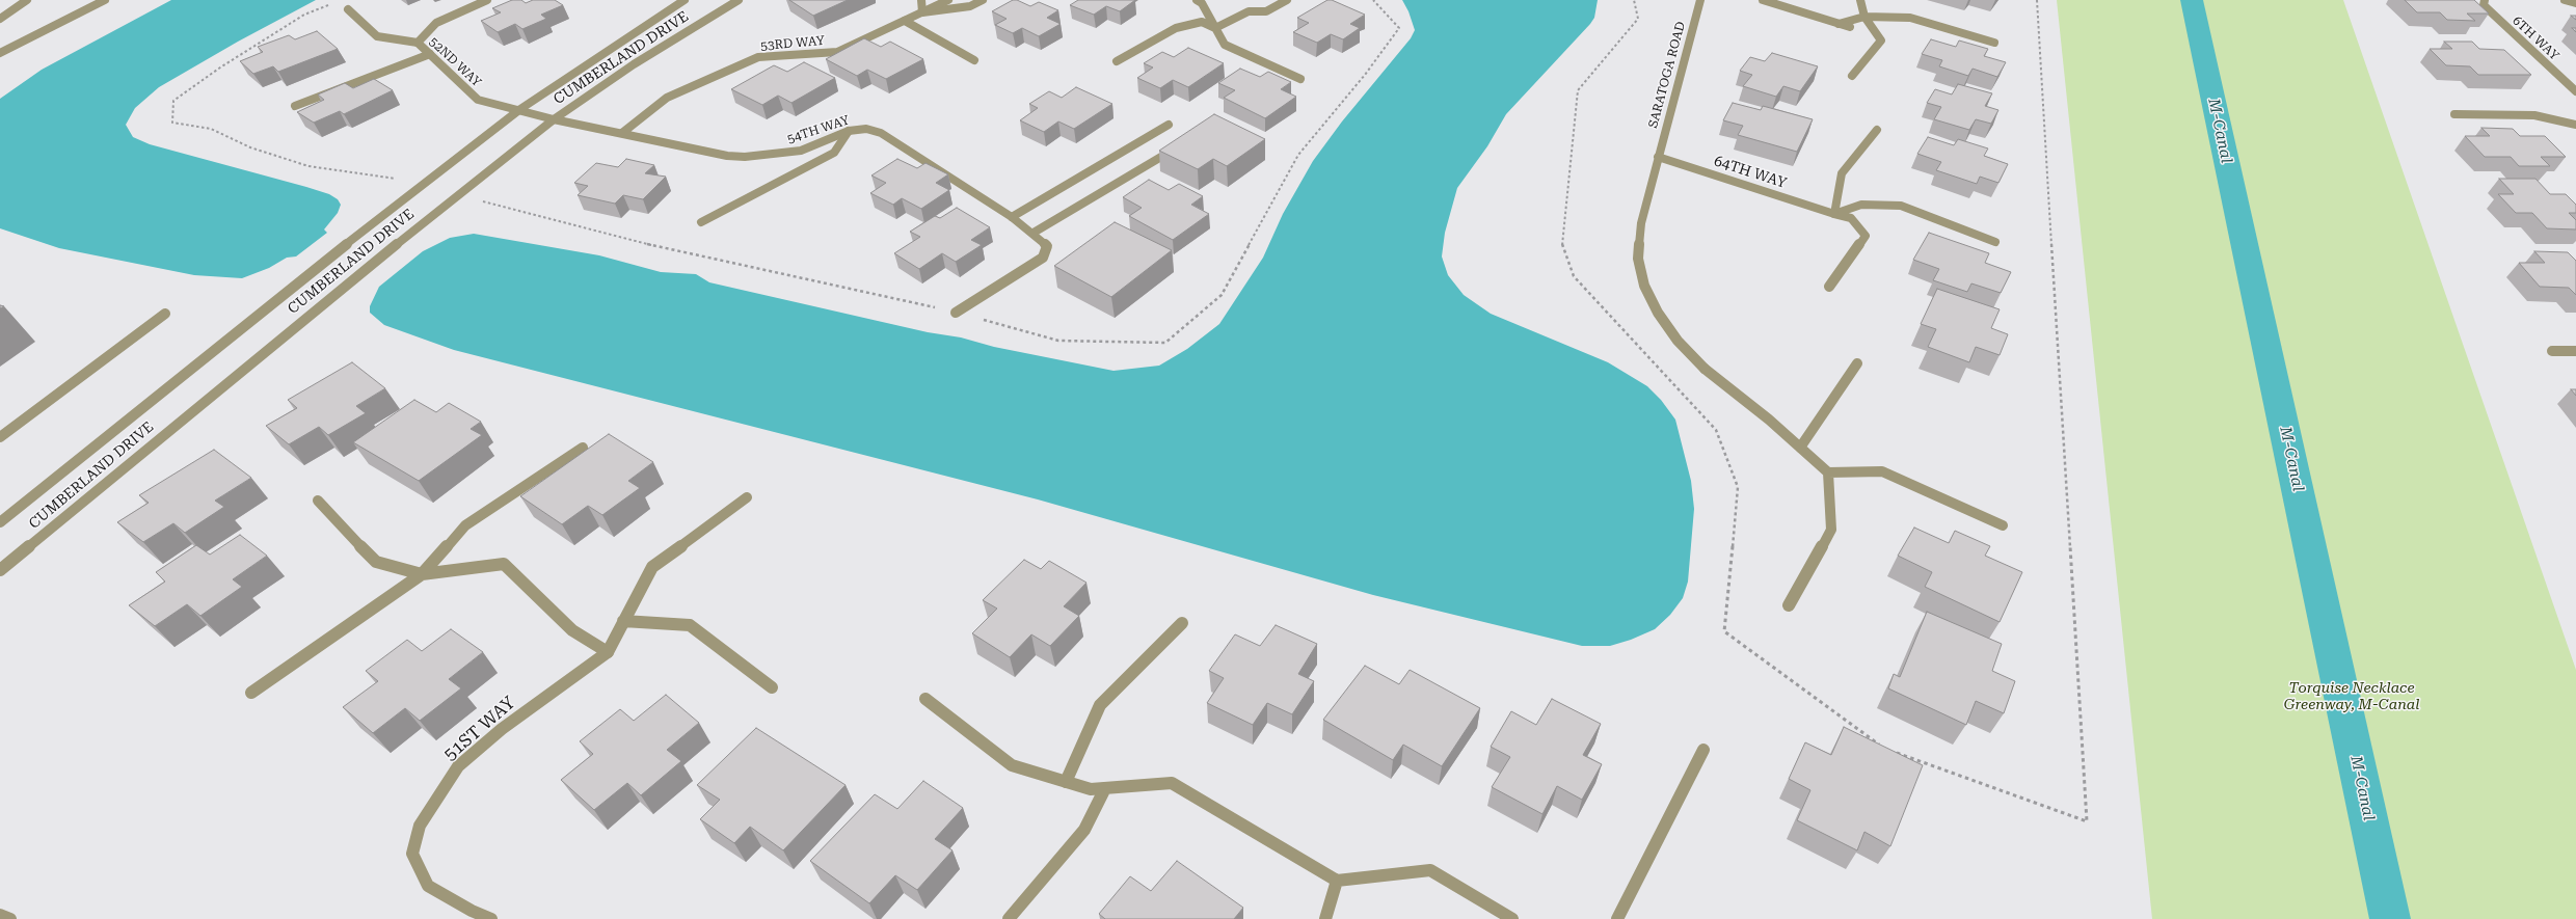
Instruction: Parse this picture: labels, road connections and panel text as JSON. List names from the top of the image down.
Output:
{
  "streets": {
    "street": [
      "6TH WAY",
      "53RD WAY",
      "CUMBERLAND DRIVE",
      "52ND WAY",
      "SARATOGA ROAD",
      "54TH WAY",
      "64TH WAY",
      "51ST WAY"
    ]
  },
  "crossings": [
    ["53RD WAY", "54TH WAY"],
    ["CUMBERLAND DRIVE", "52ND WAY"],
    ["CUMBERLAND DRIVE", "54TH WAY"],
    ["52ND WAY", "54TH WAY"],
    ["SARATOGA ROAD", "64TH WAY"]
  ],
  "water": ["M-Canal"],
  "parks": ["Torquise Necklace Greenway, M-Canal"]
}
